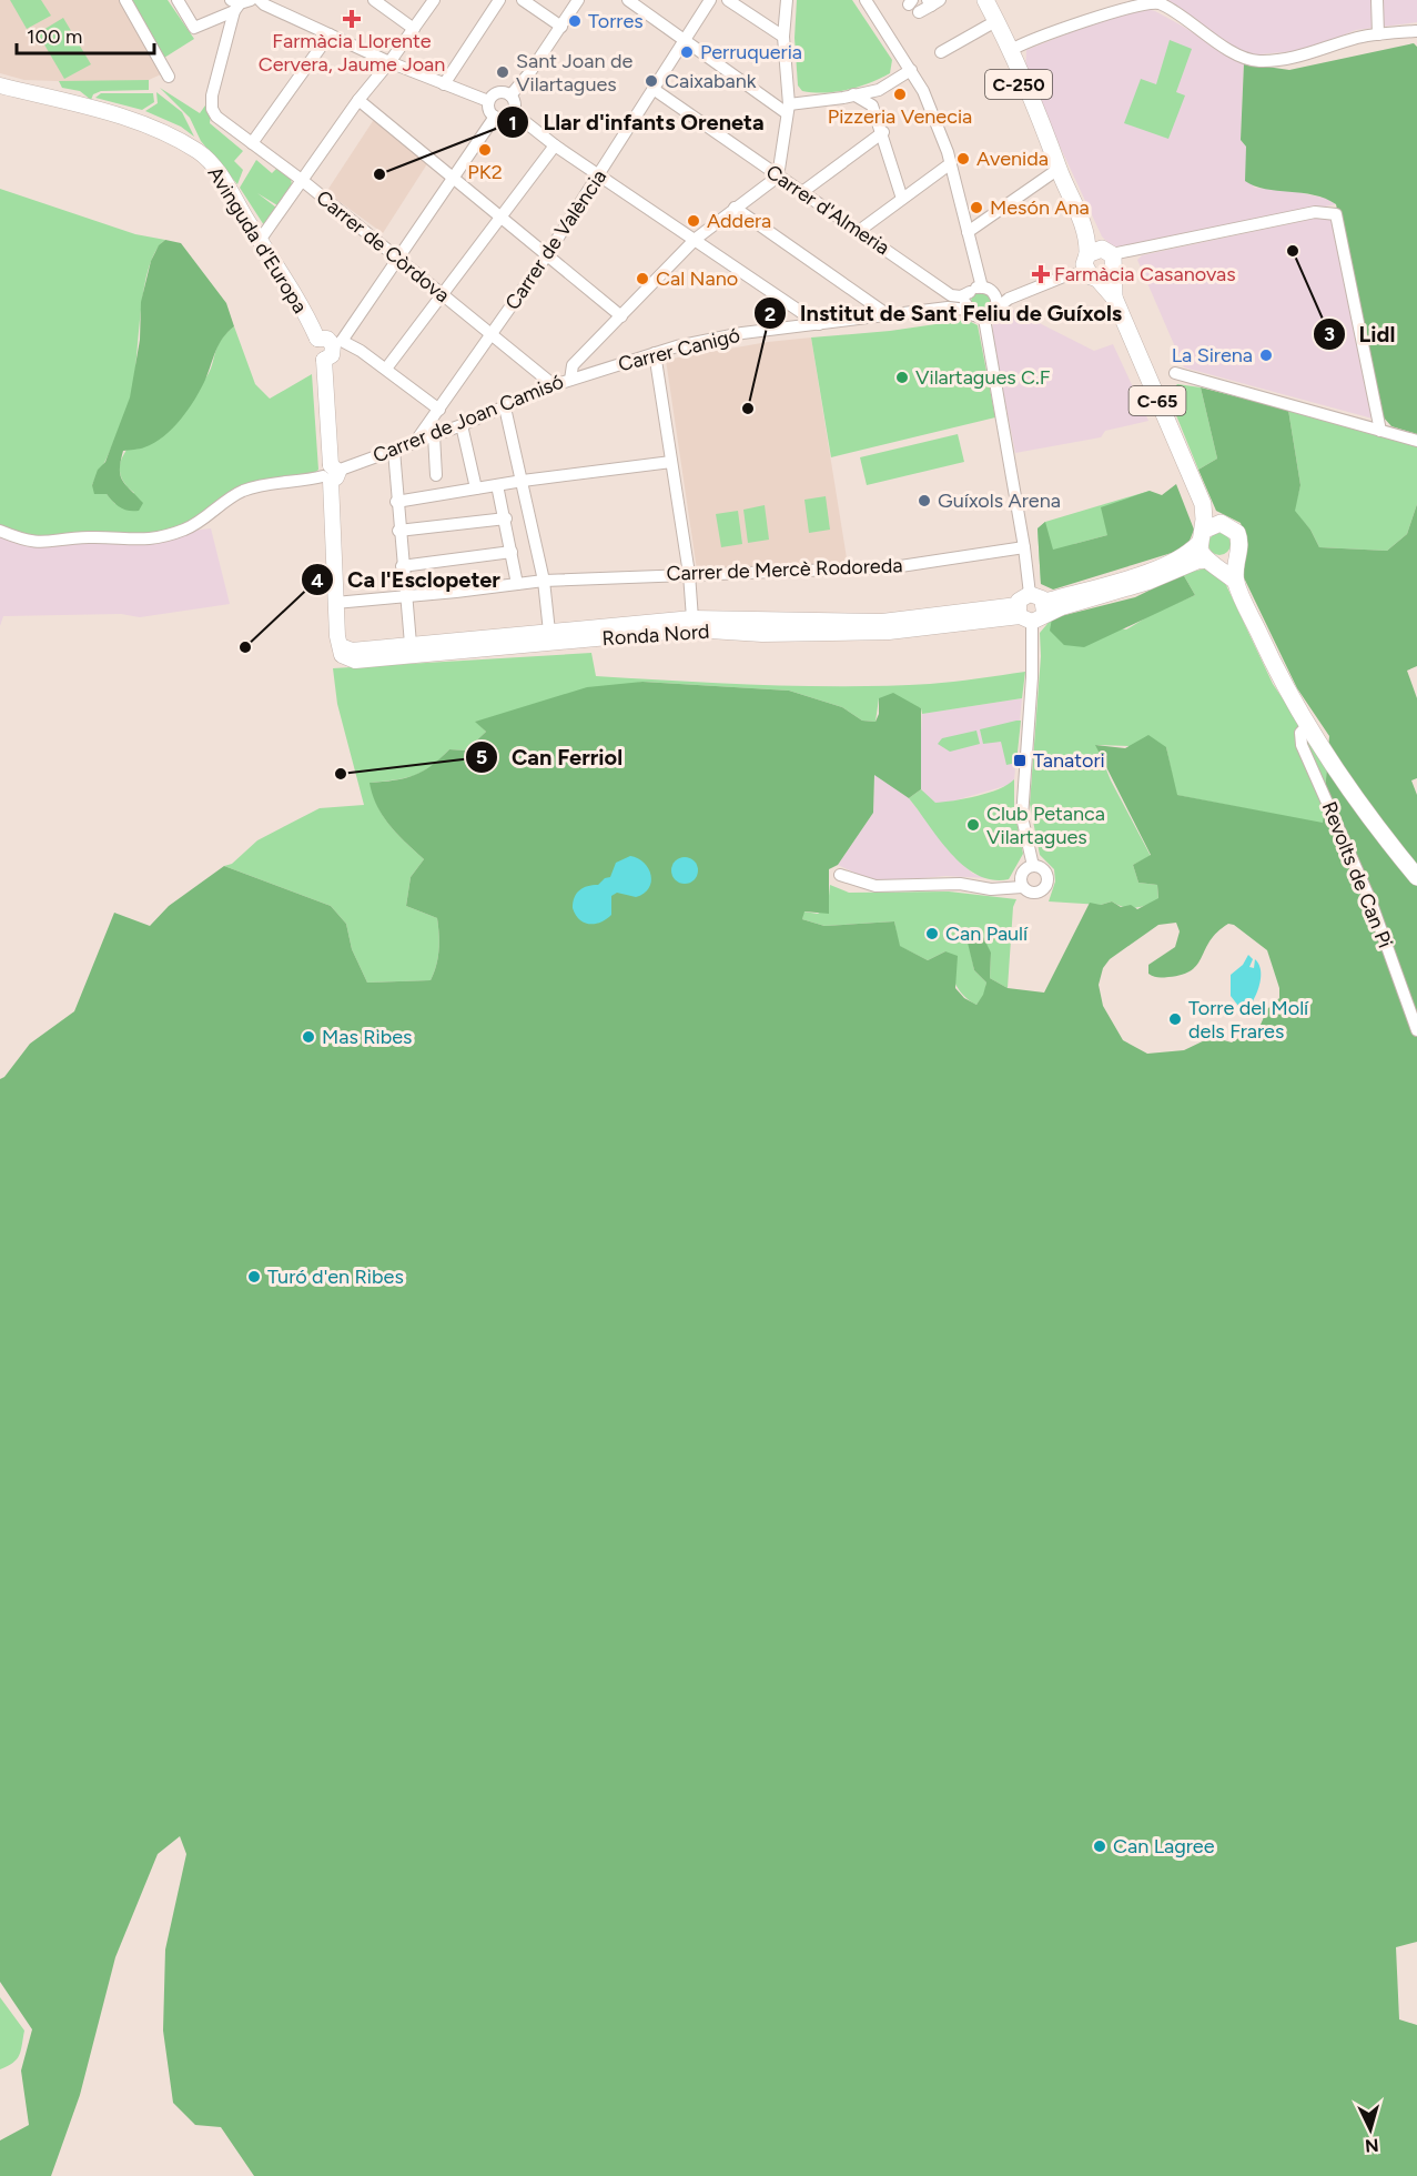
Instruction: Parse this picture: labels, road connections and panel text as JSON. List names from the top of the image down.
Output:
{
  "streets": {
    "main road": ["C-250", "C-65"],
    "street": [
      "Carrer d'Almeria",
      "Avinguda d'Europa",
      "Carrer de València",
      "Carrer de Còrdova",
      "Carrer Canigó",
      "Carrer de Joan Camisó",
      "Carrer de Mercè Rodoreda",
      "Ronda Nord",
      "Revolts de Can Pi"
    ]
  },
  "crossings": [
    ["C-250", "C-65"],
    ["Carrer d'Almeria", "Carrer de València"],
    ["Carrer d'Almeria", "Carrer Canigó"],
    ["Carrer d'Almeria", "Carrer de Joan Camisó"],
    ["Carrer de València", "Carrer de Còrdova"],
    ["Carrer de València", "Carrer de Joan Camisó"],
    ["Carrer de Còrdova", "Carrer de Joan Camisó"],
    ["Carrer Canigó", "Carrer de Joan Camisó"],
    ["C-65", "Ronda Nord"]
  ],
  "places": {
    "health": ["Farmàcia Llorente Cervera, Jaume Joan", "Farmàcia Casanovas"],
    "other": [
      "Torres",
      "Perruqueria",
      "Sant Joan de Vilartagues",
      "Caixabank",
      "Pizzeria Venecia",
      "PK2",
      "Avenida",
      "Llar d'infants Oreneta",
      "Mesón Ana",
      "Addera",
      "Lidl",
      "Cal Nano",
      "La Sirena",
      "Vilartagues C.F",
      "Institut de Sant Feliu de Guíxols",
      "Guíxols Arena",
      "Ca l'Esclopeter",
      "Can Ferriol",
      "Club Petanca Vilartagues",
      "Can Paulí",
      "Torre del Molí dels Frares",
      "Mas Ribes",
      "Turó d'en Ribes",
      "Can Lagree"
    ],
    "transit": ["Tanatori"]
  },
  "scale_bar": "100 m",
  "north": "bottom"
}
